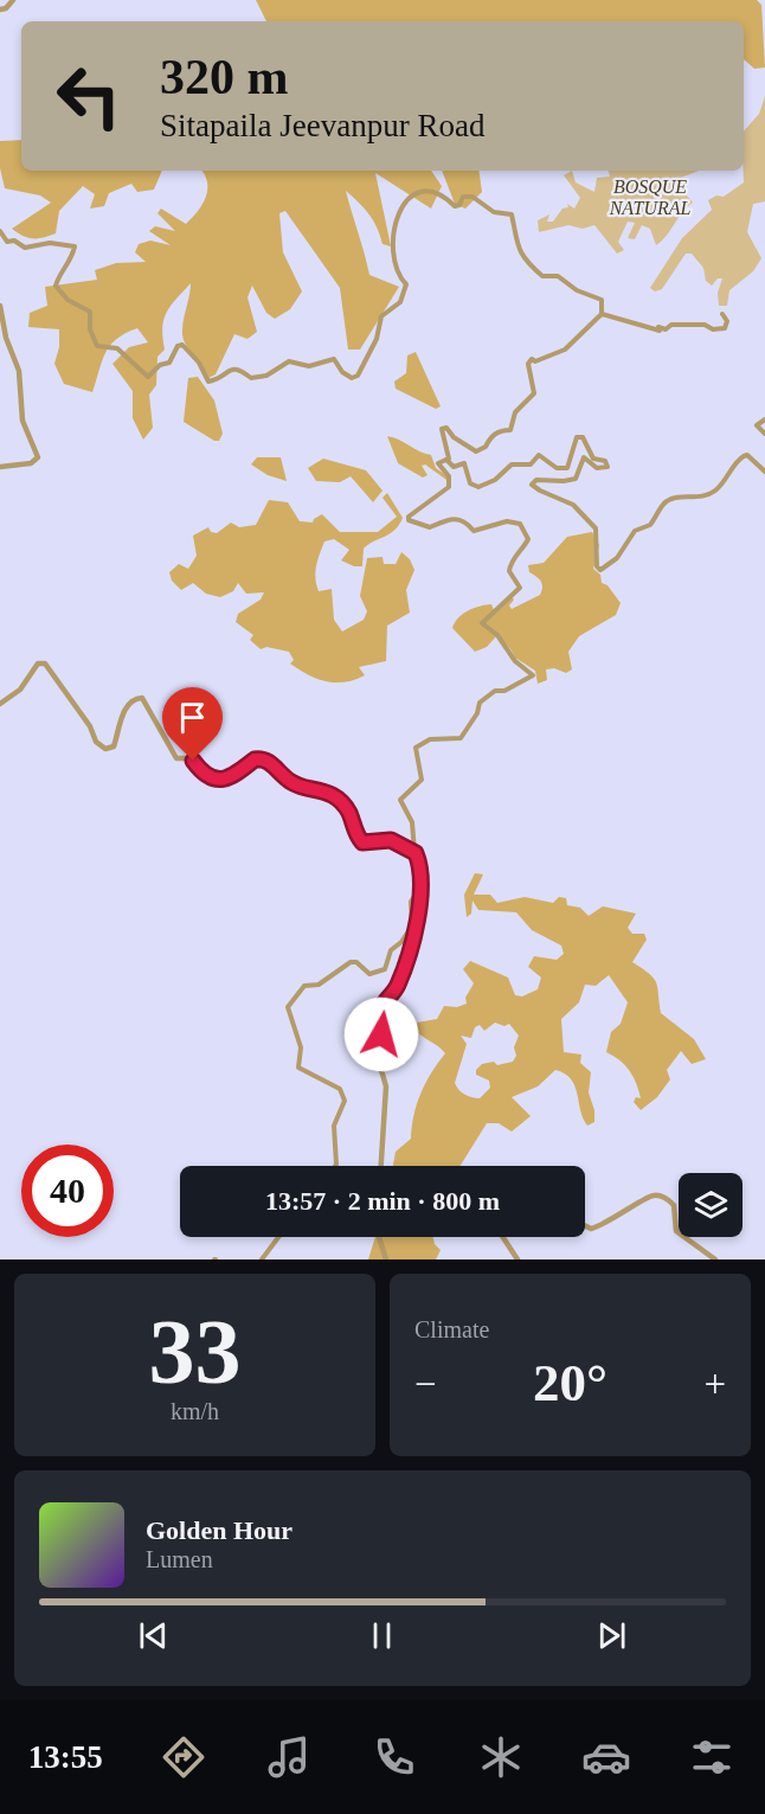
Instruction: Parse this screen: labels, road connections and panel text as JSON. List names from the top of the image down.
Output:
{
  "parks": ["BOSQUE NATURAL"],
  "page": {
    "turn": ["320 m", "Sitapaila Jeevanpur Road"],
    "limit": "40",
    "trip": "13:57 · 2 min · 800 m",
    "tile": [
      ["33", "km/h"],
      "Climate"
    ],
    "heat": ["−", "20°", "+"],
    "song": ["Golden Hour", "Lumen"],
    "tabs": "13:55"
  }
}
